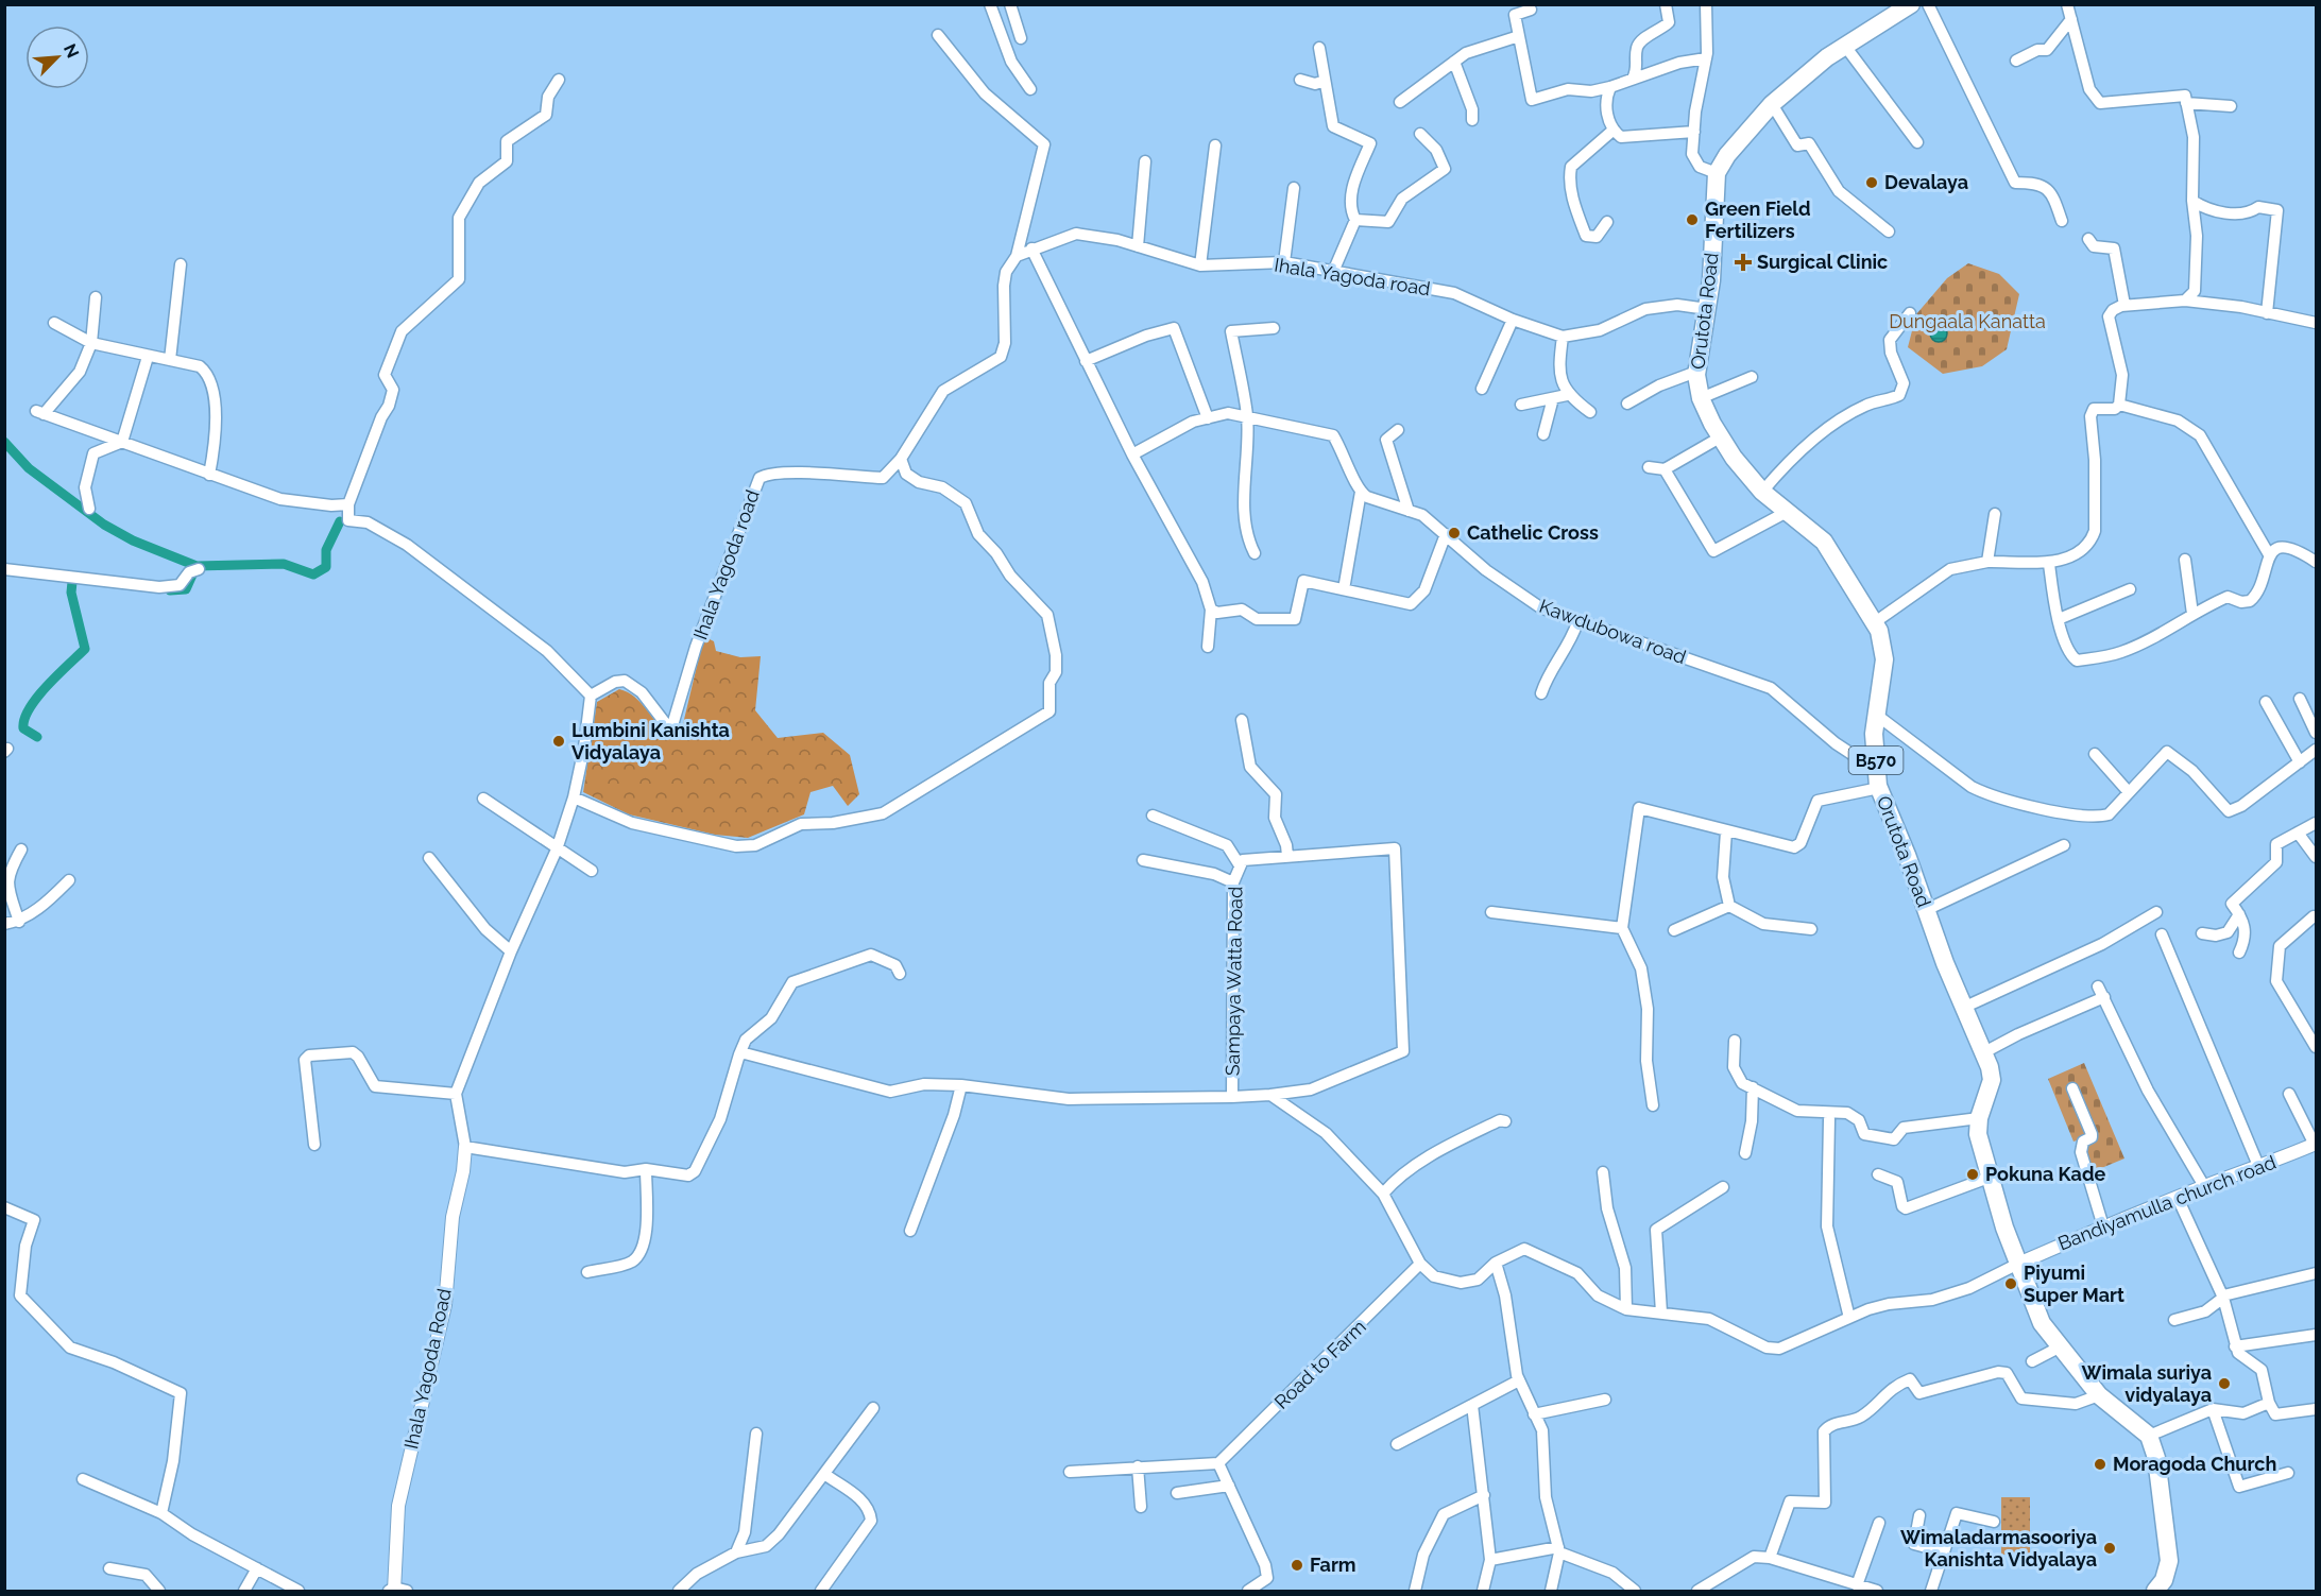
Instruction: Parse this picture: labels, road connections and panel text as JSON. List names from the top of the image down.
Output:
{
  "streets": {
    "main road": ["Orutota Road", "B570"],
    "street": [
      "Ihala Yagoda road",
      "Kawdubowa road",
      "Sampaya Watta Road",
      "Bandiyamulla church road",
      "Road to Farm",
      "Ihala Yagoda Road"
    ]
  },
  "crossings": [
    ["Ihala Yagoda road", "Orutota Road"],
    ["Orutota Road", "Kawdubowa road"],
    ["Orutota Road", "Bandiyamulla church road"]
  ],
  "parks": ["Dungaala Kanatta"],
  "places": {
    "other": [
      "Devalaya",
      "Green Field Fertilizers",
      "Cathelic Cross",
      "Lumbini Kanishta Vidyalaya",
      "Pokuna Kade",
      "Piyumi Super Mart",
      "Wimala suriya vidyalaya",
      "Moragoda Church",
      "Wimaladarmasooriya Kanishta Vidyalaya",
      "Farm"
    ],
    "health": ["Surgical Clinic"]
  },
  "north": "top right"
}
